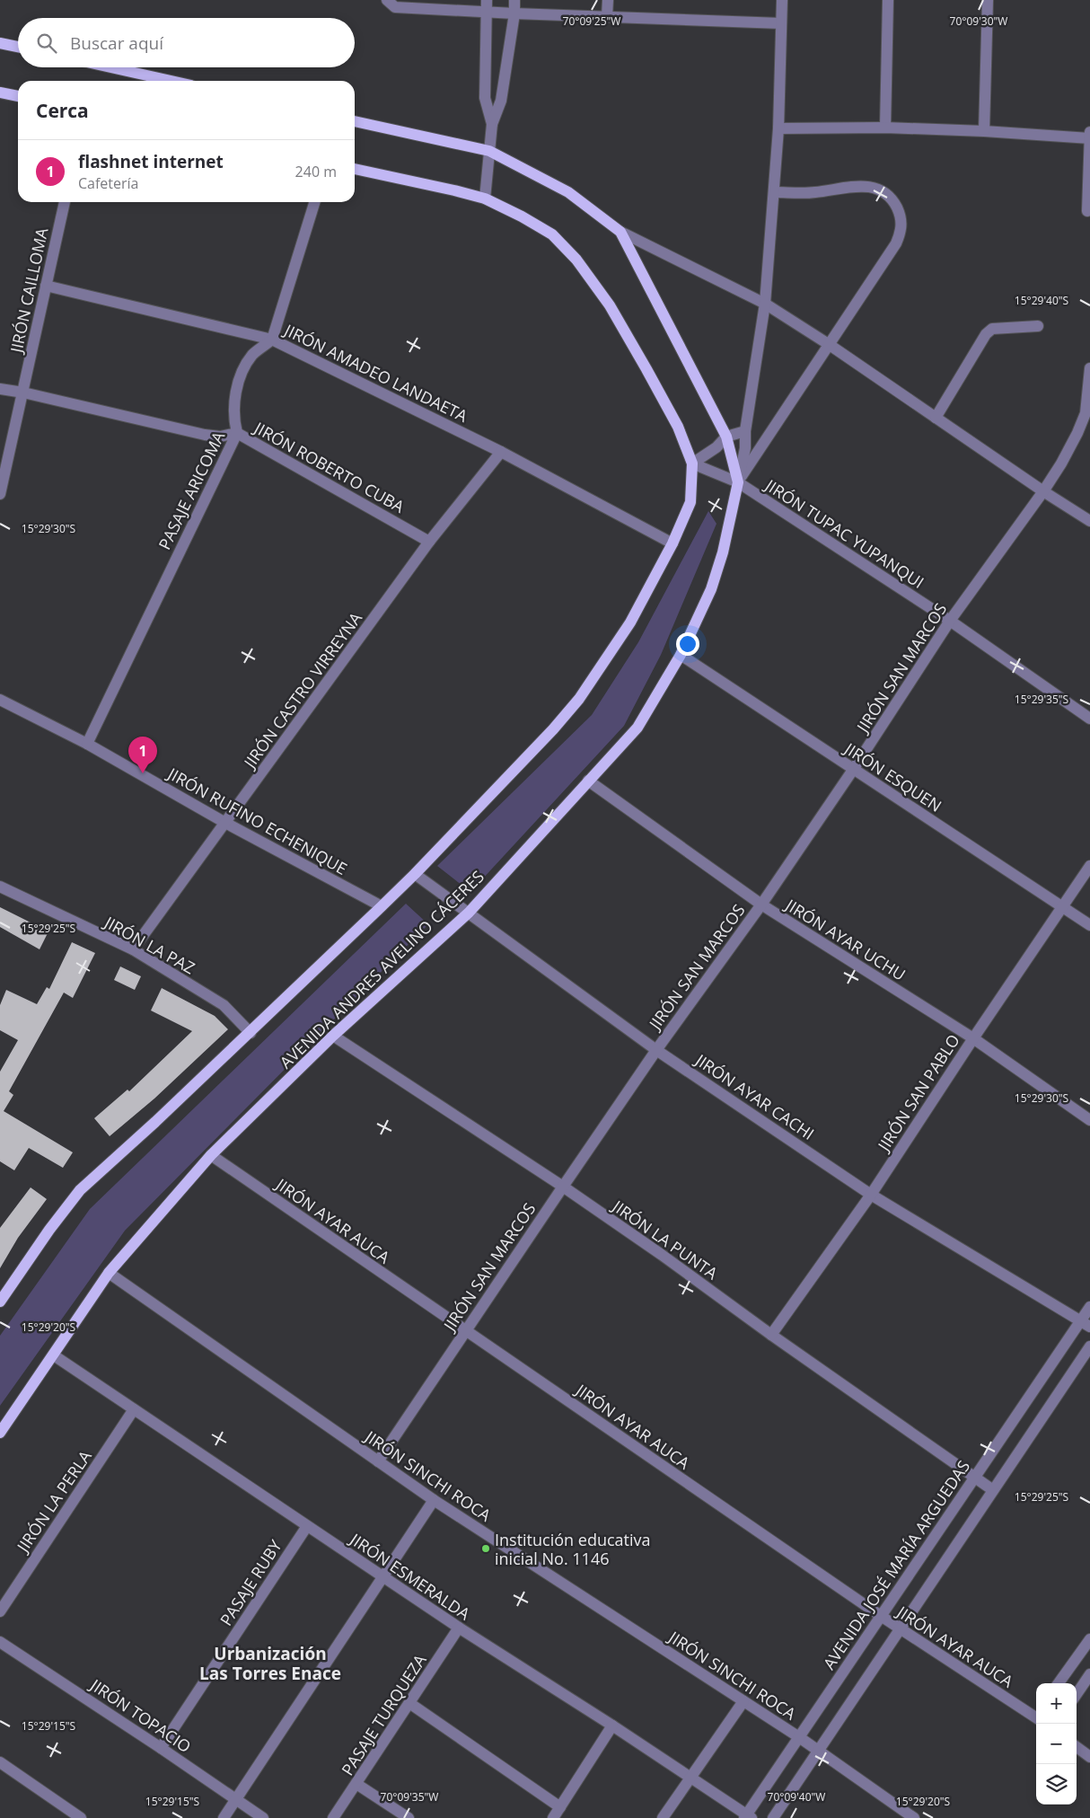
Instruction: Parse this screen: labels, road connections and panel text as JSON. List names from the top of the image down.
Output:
{
  "streets": {
    "main road": ["AVENIDA ANDRES AVELINO CÁCERES"],
    "street": [
      "JIRÓN CAILLOMA",
      "JIRÓN AMADEO LANDAETA",
      "JIRÓN ROBERTO CUBA",
      "PASAJE ARICOMA",
      "JIRÓN TUPAC YUPANQUI",
      "JIRÓN SAN MARCOS",
      "JIRÓN CASTRO VIRREYNA",
      "JIRÓN ESQUEN",
      "JIRÓN RUFINO ECHENIQUE",
      "JIRÓN AYAR UCHU",
      "JIRÓN LA PAZ",
      "JIRÓN SAN PABLO",
      "JIRÓN AYAR CACHI",
      "JIRÓN AYAR AUCA",
      "JIRÓN LA PUNTA",
      "JIRÓN SINCHI ROCA",
      "JIRÓN LA PERLA",
      "AVENIDA JOSÉ MARÍA ARGUEDAS",
      "JIRÓN ESMERALDA",
      "PASAJE RUBY",
      "PASAJE TURQUEZA",
      "JIRÓN TOPACIO"
    ]
  },
  "crossings": [
    ["JIRÓN CAILLOMA", "JIRÓN AMADEO LANDAETA"],
    ["JIRÓN CAILLOMA", "JIRÓN ROBERTO CUBA"],
    ["JIRÓN AMADEO LANDAETA", "PASAJE ARICOMA"],
    ["JIRÓN AMADEO LANDAETA", "JIRÓN CASTRO VIRREYNA"],
    ["JIRÓN ROBERTO CUBA", "PASAJE ARICOMA"],
    ["JIRÓN ROBERTO CUBA", "JIRÓN CASTRO VIRREYNA"],
    ["PASAJE ARICOMA", "JIRÓN RUFINO ECHENIQUE"],
    ["JIRÓN TUPAC YUPANQUI", "JIRÓN SAN MARCOS"],
    ["JIRÓN TUPAC YUPANQUI", "AVENIDA ANDRES AVELINO CÁCERES"],
    ["JIRÓN SAN MARCOS", "JIRÓN ESQUEN"],
    ["JIRÓN SAN MARCOS", "JIRÓN AYAR UCHU"],
    ["JIRÓN SAN MARCOS", "JIRÓN AYAR CACHI"],
    ["JIRÓN SAN MARCOS", "JIRÓN AYAR AUCA"],
    ["JIRÓN SAN MARCOS", "JIRÓN LA PUNTA"],
    ["JIRÓN SAN MARCOS", "JIRÓN SINCHI ROCA"],
    ["JIRÓN CASTRO VIRREYNA", "JIRÓN RUFINO ECHENIQUE"],
    ["JIRÓN CASTRO VIRREYNA", "JIRÓN LA PAZ"],
    ["JIRÓN ESQUEN", "AVENIDA ANDRES AVELINO CÁCERES"],
    ["JIRÓN ESQUEN", "JIRÓN SAN PABLO"],
    ["JIRÓN AYAR UCHU", "AVENIDA ANDRES AVELINO CÁCERES"],
    ["JIRÓN AYAR UCHU", "JIRÓN SAN PABLO"],
    ["AVENIDA ANDRES AVELINO CÁCERES", "JIRÓN AYAR CACHI"],
    ["AVENIDA ANDRES AVELINO CÁCERES", "JIRÓN AYAR AUCA"],
    ["AVENIDA ANDRES AVELINO CÁCERES", "JIRÓN LA PUNTA"],
    ["AVENIDA ANDRES AVELINO CÁCERES", "JIRÓN SINCHI ROCA"],
    ["AVENIDA ANDRES AVELINO CÁCERES", "JIRÓN ESMERALDA"],
    ["JIRÓN SAN PABLO", "JIRÓN AYAR CACHI"],
    ["JIRÓN SAN PABLO", "JIRÓN LA PUNTA"],
    ["JIRÓN AYAR CACHI", "AVENIDA JOSÉ MARÍA ARGUEDAS"],
    ["JIRÓN AYAR AUCA", "AVENIDA JOSÉ MARÍA ARGUEDAS"],
    ["JIRÓN LA PUNTA", "AVENIDA JOSÉ MARÍA ARGUEDAS"],
    ["JIRÓN SINCHI ROCA", "AVENIDA JOSÉ MARÍA ARGUEDAS"],
    ["JIRÓN LA PERLA", "JIRÓN ESMERALDA"],
    ["AVENIDA JOSÉ MARÍA ARGUEDAS", "JIRÓN ESMERALDA"],
    ["JIRÓN ESMERALDA", "PASAJE RUBY"],
    ["JIRÓN ESMERALDA", "PASAJE TURQUEZA"],
    ["PASAJE RUBY", "JIRÓN TOPACIO"]
  ],
  "districts": ["Urbanización Las Torres Enace"],
  "places": ["Institución educativa inicial No. 1146"],
  "page": {
    "search": "Buscar aquí",
    "heading": "Cerca",
    "list": [
      {
        "mark": "1",
        "name": "flashnet internet",
        "note": "Cafetería",
        "value": "240 m"
      }
    ],
    "pins": "1",
    "map_buttons": ["+", "−"]
  },
  "coordinates": [
    "70°09'25\"W",
    "70°09'30\"W",
    "15°29'40\"S",
    "15°29'30\"S",
    "15°29'35\"S",
    "15°29'25\"S",
    "15°29'20\"S",
    "15°29'15\"S",
    "70°09'35\"W",
    "70°09'40\"W"
  ]
}
